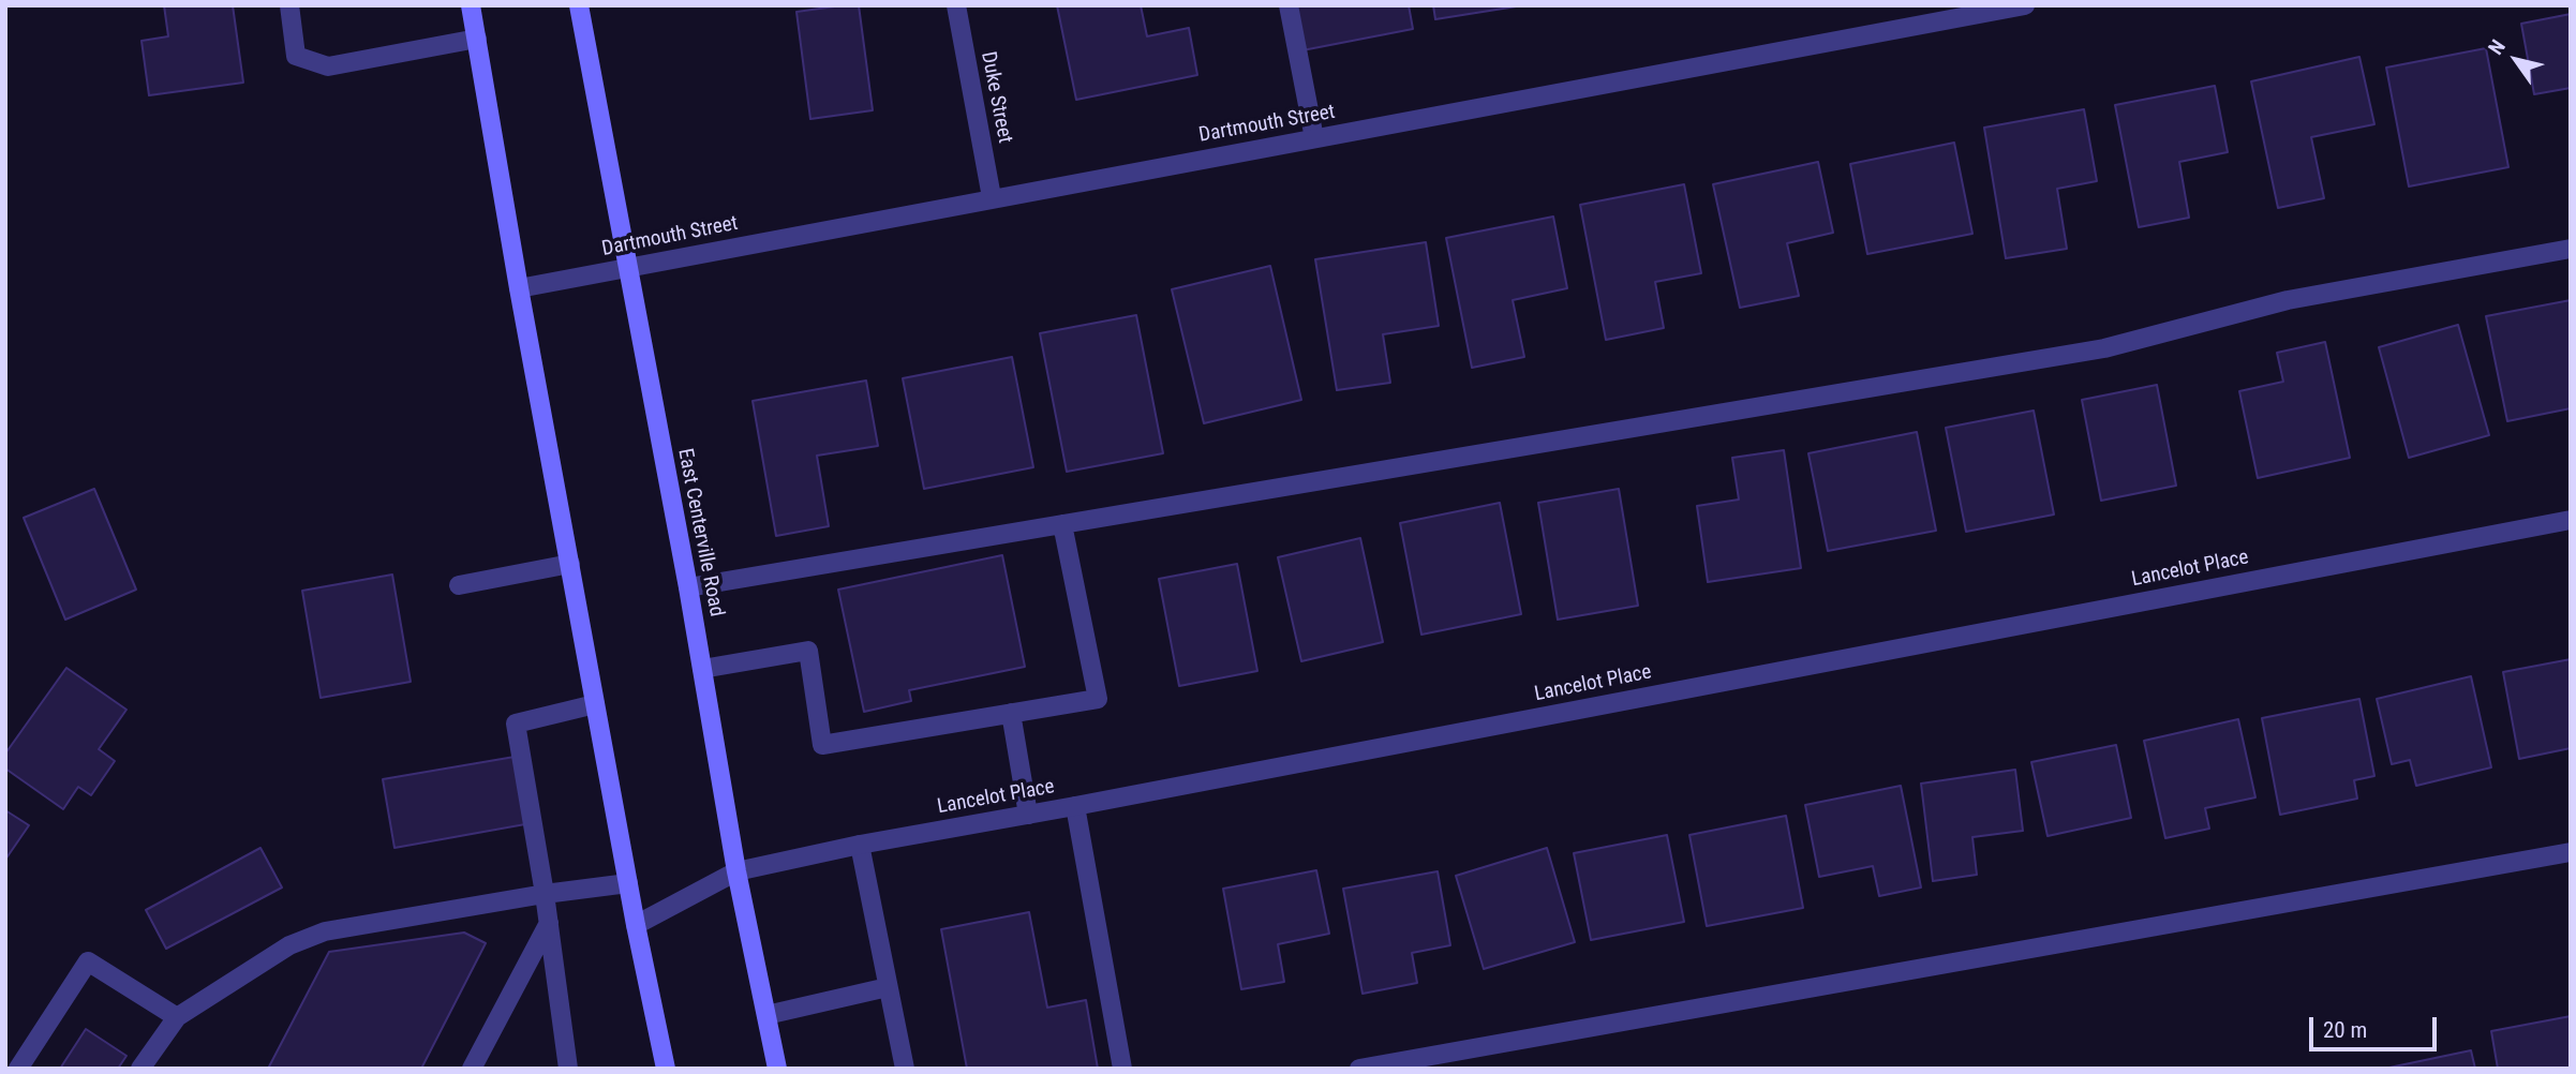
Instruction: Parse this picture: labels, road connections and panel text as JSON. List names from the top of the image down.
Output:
{
  "streets": {
    "main road": ["East Centerville Road"],
    "street": ["Duke Street", "Dartmouth Street", "Lancelot Place"]
  },
  "crossings": [
    ["Duke Street", "Dartmouth Street"],
    ["Dartmouth Street", "East Centerville Road"],
    ["East Centerville Road", "Lancelot Place"]
  ],
  "scale_bar": "20 m",
  "north": "top left"
}
